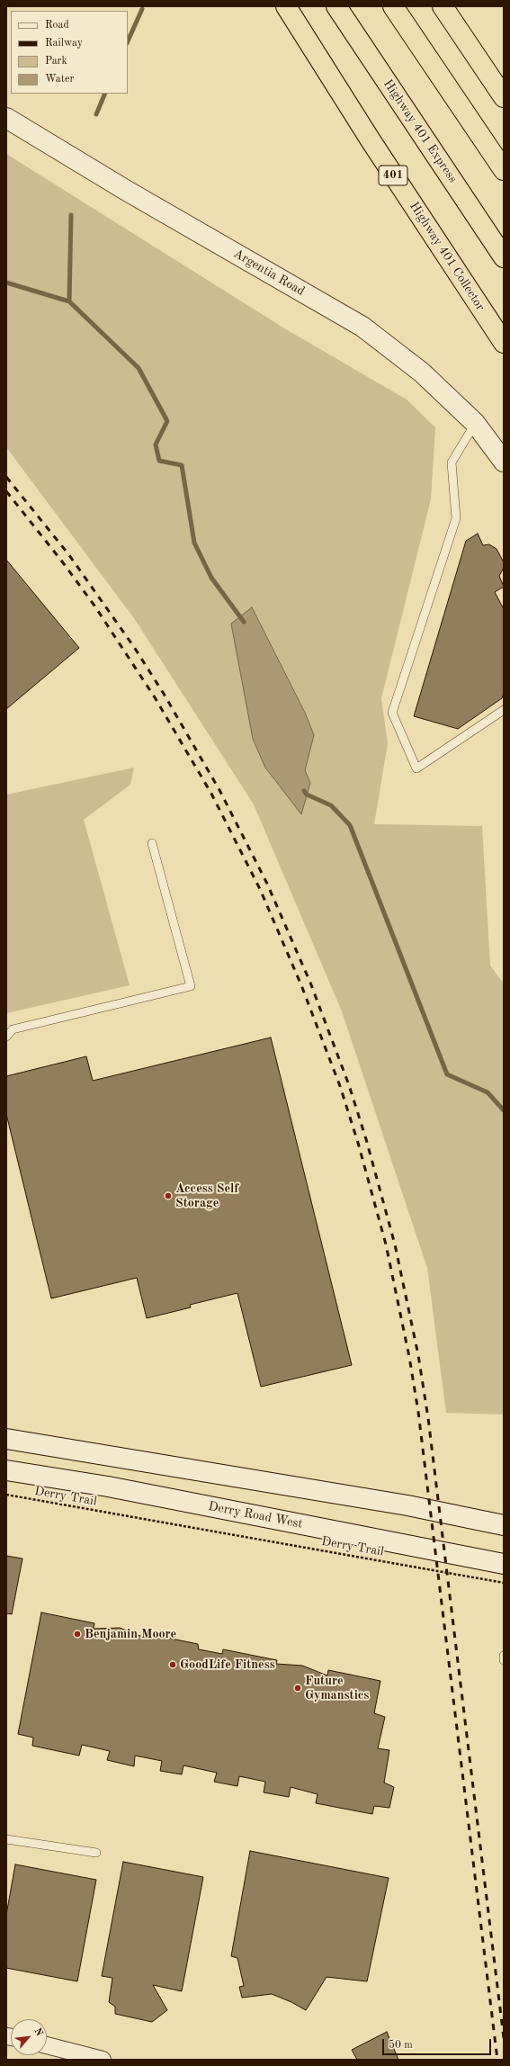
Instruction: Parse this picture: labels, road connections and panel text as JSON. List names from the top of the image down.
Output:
{
  "streets": {
    "highway": ["Highway 401 Express", "401", "Highway 401 Collector"],
    "main road": ["Argentia Road", "Derry Road West"],
    "path": ["Derry Trail"]
  },
  "places": [
    "Access Self Storage",
    "Benjamin Moore",
    "GoodLife Fitness",
    "Future Gymanstics"
  ],
  "legend": [
    "Road",
    "Railway",
    "Park",
    "Water"
  ],
  "scale_bar": "50 m",
  "north": "top right"
}
